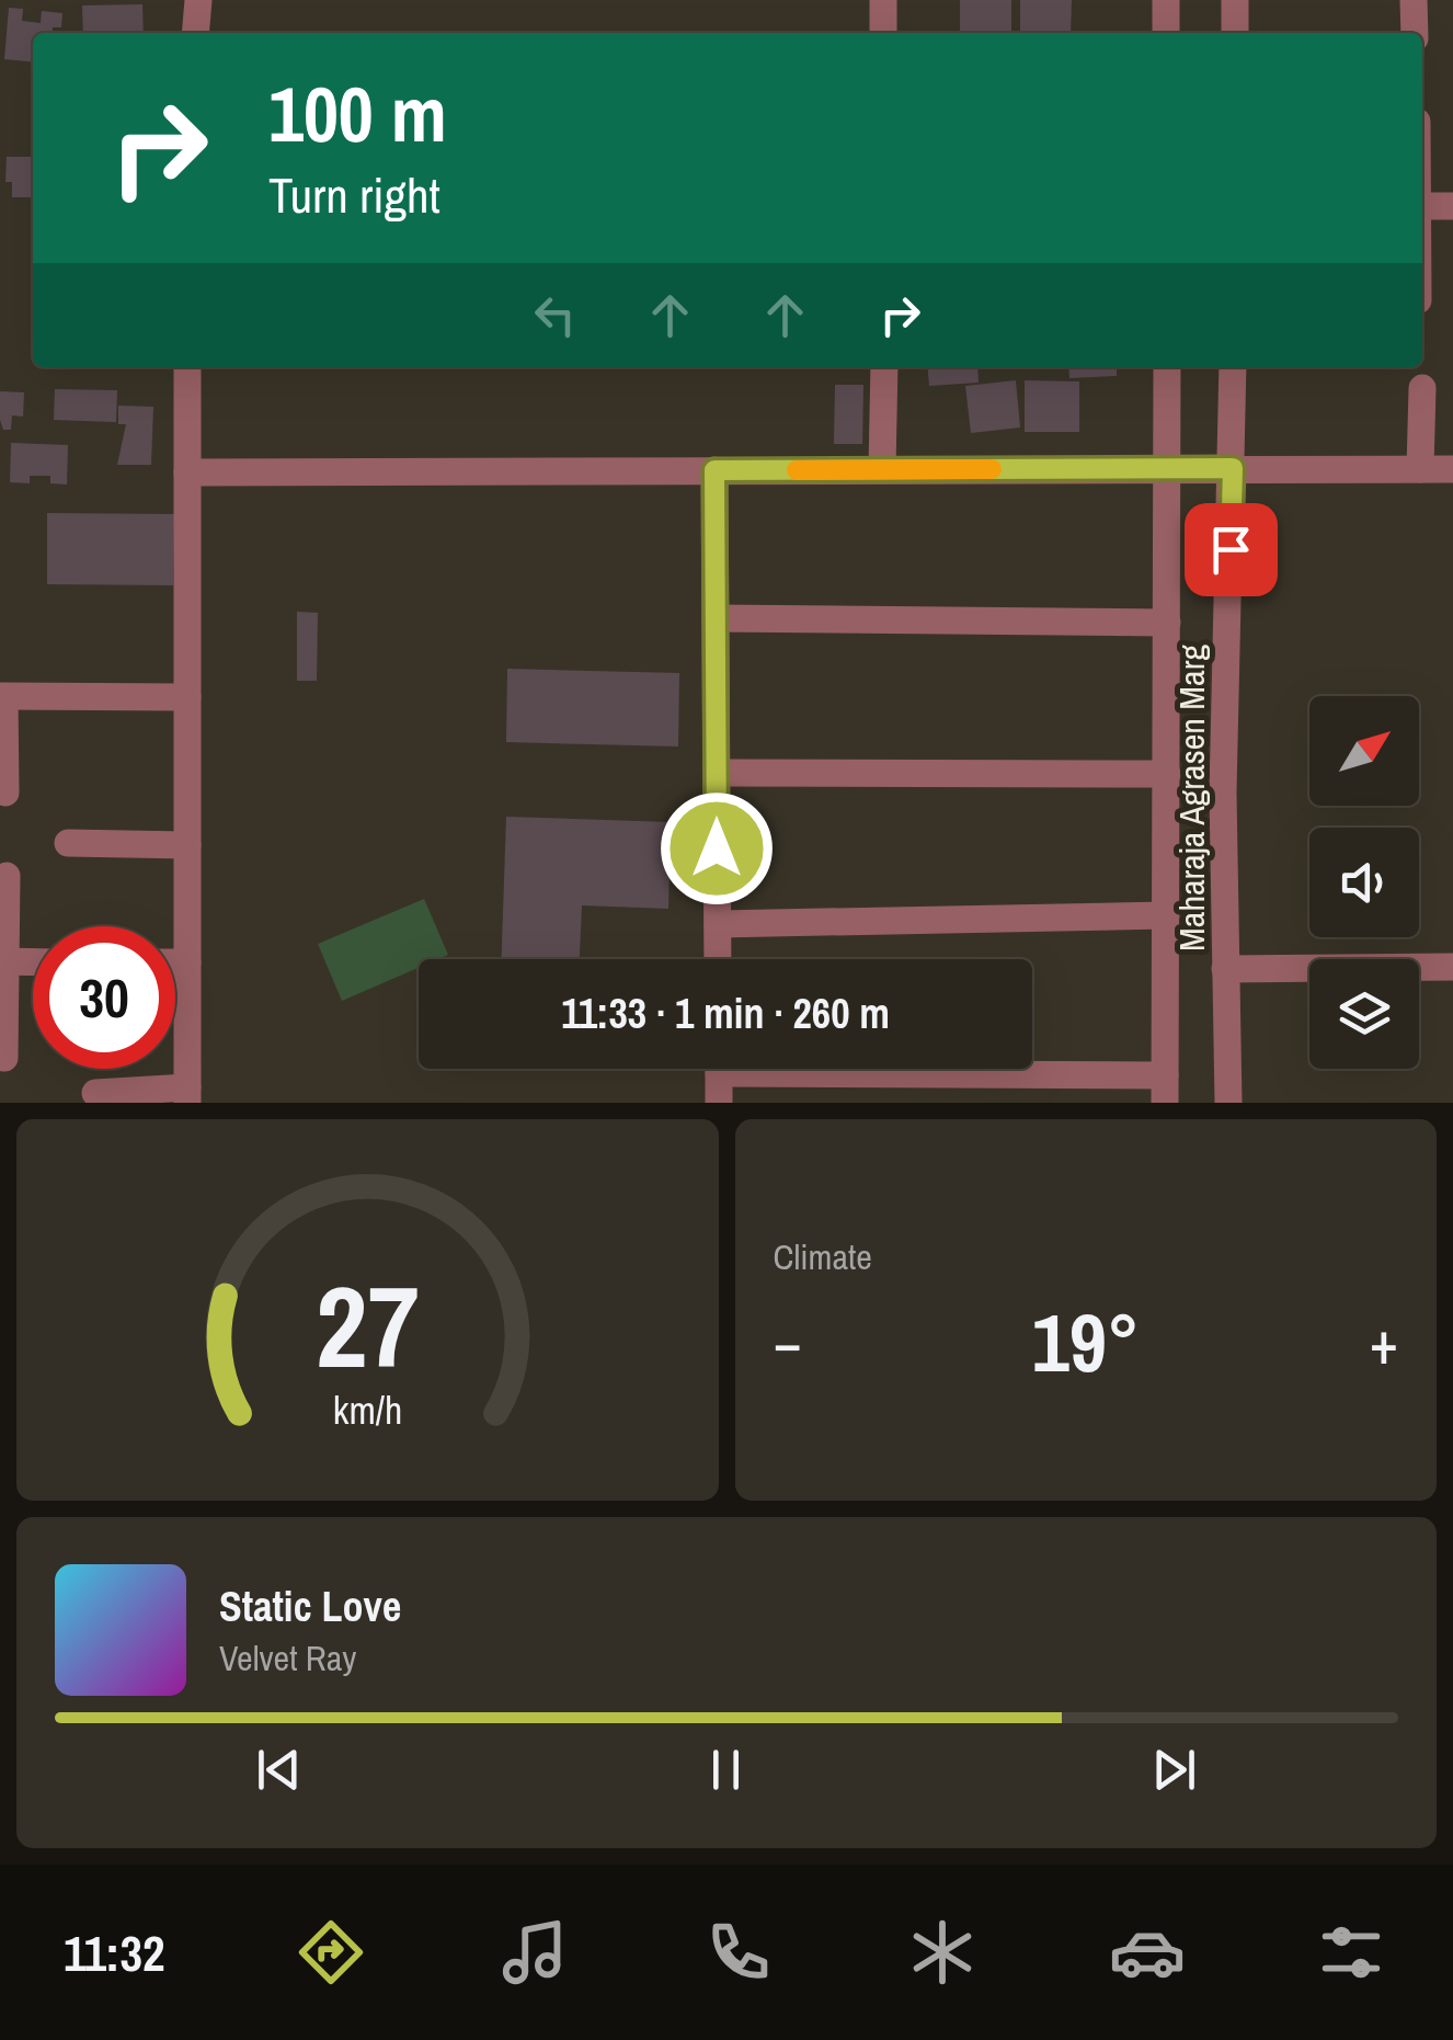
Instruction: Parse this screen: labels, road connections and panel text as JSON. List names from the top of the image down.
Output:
{
  "streets": {
    "street": ["Maharaja Agrasen Marg"]
  },
  "north": "top right",
  "page": {
    "turn": ["100 m", "Turn right"],
    "limit": "30",
    "trip": "11:33 · 1 min · 260 m",
    "tile": "Climate",
    "heat": ["−", "19°", "+"],
    "song": ["Static Love", "Velvet Ray"],
    "tabs": "11:32",
    "gauge": ["27", "km/h"]
  }
}
